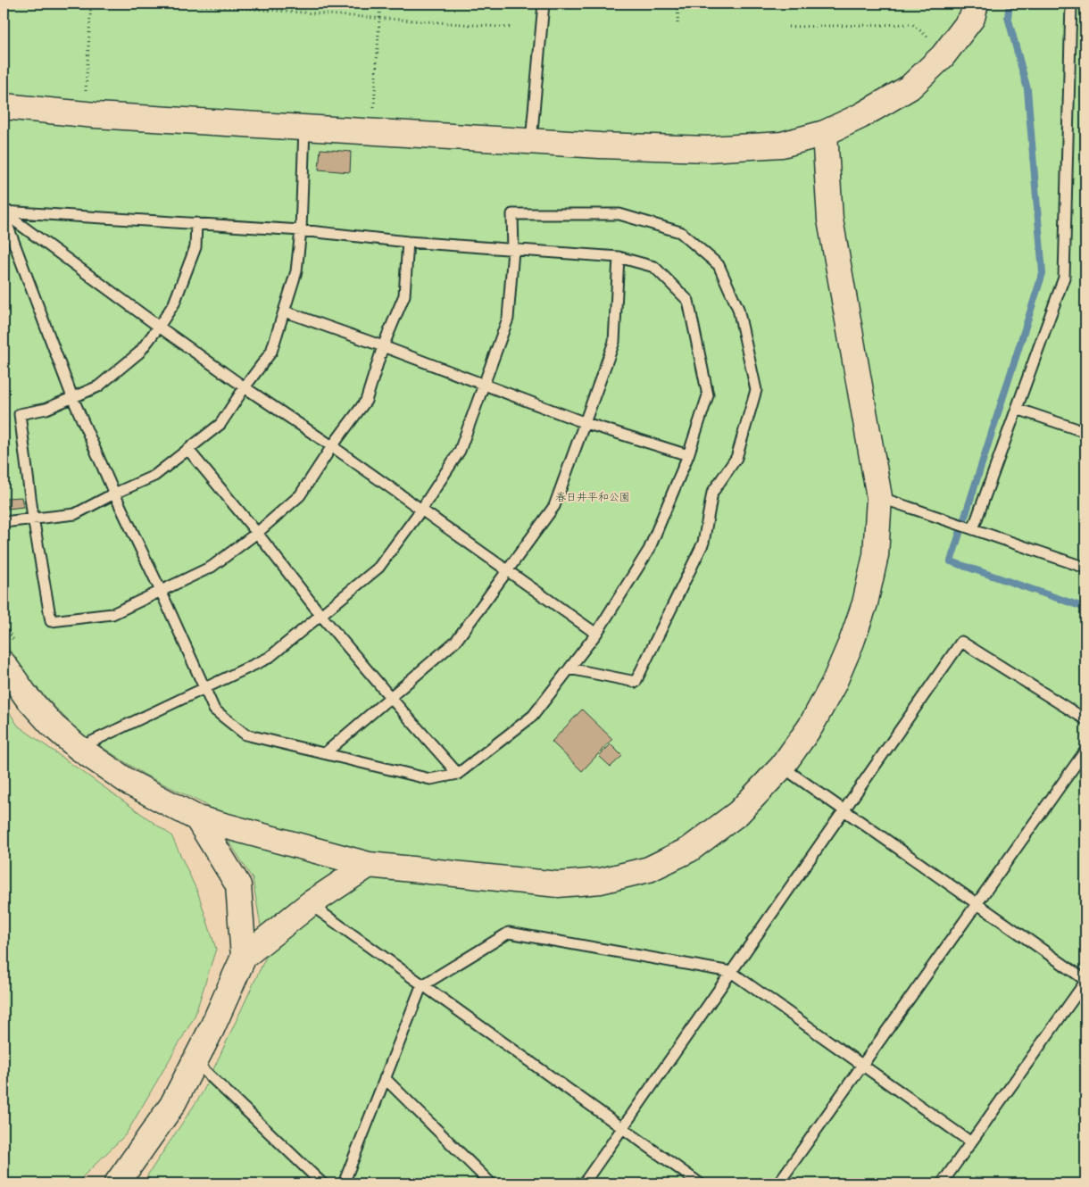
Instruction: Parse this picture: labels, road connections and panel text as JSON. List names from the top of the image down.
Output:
{
  "parks": ["春日井平和公園"]
}
